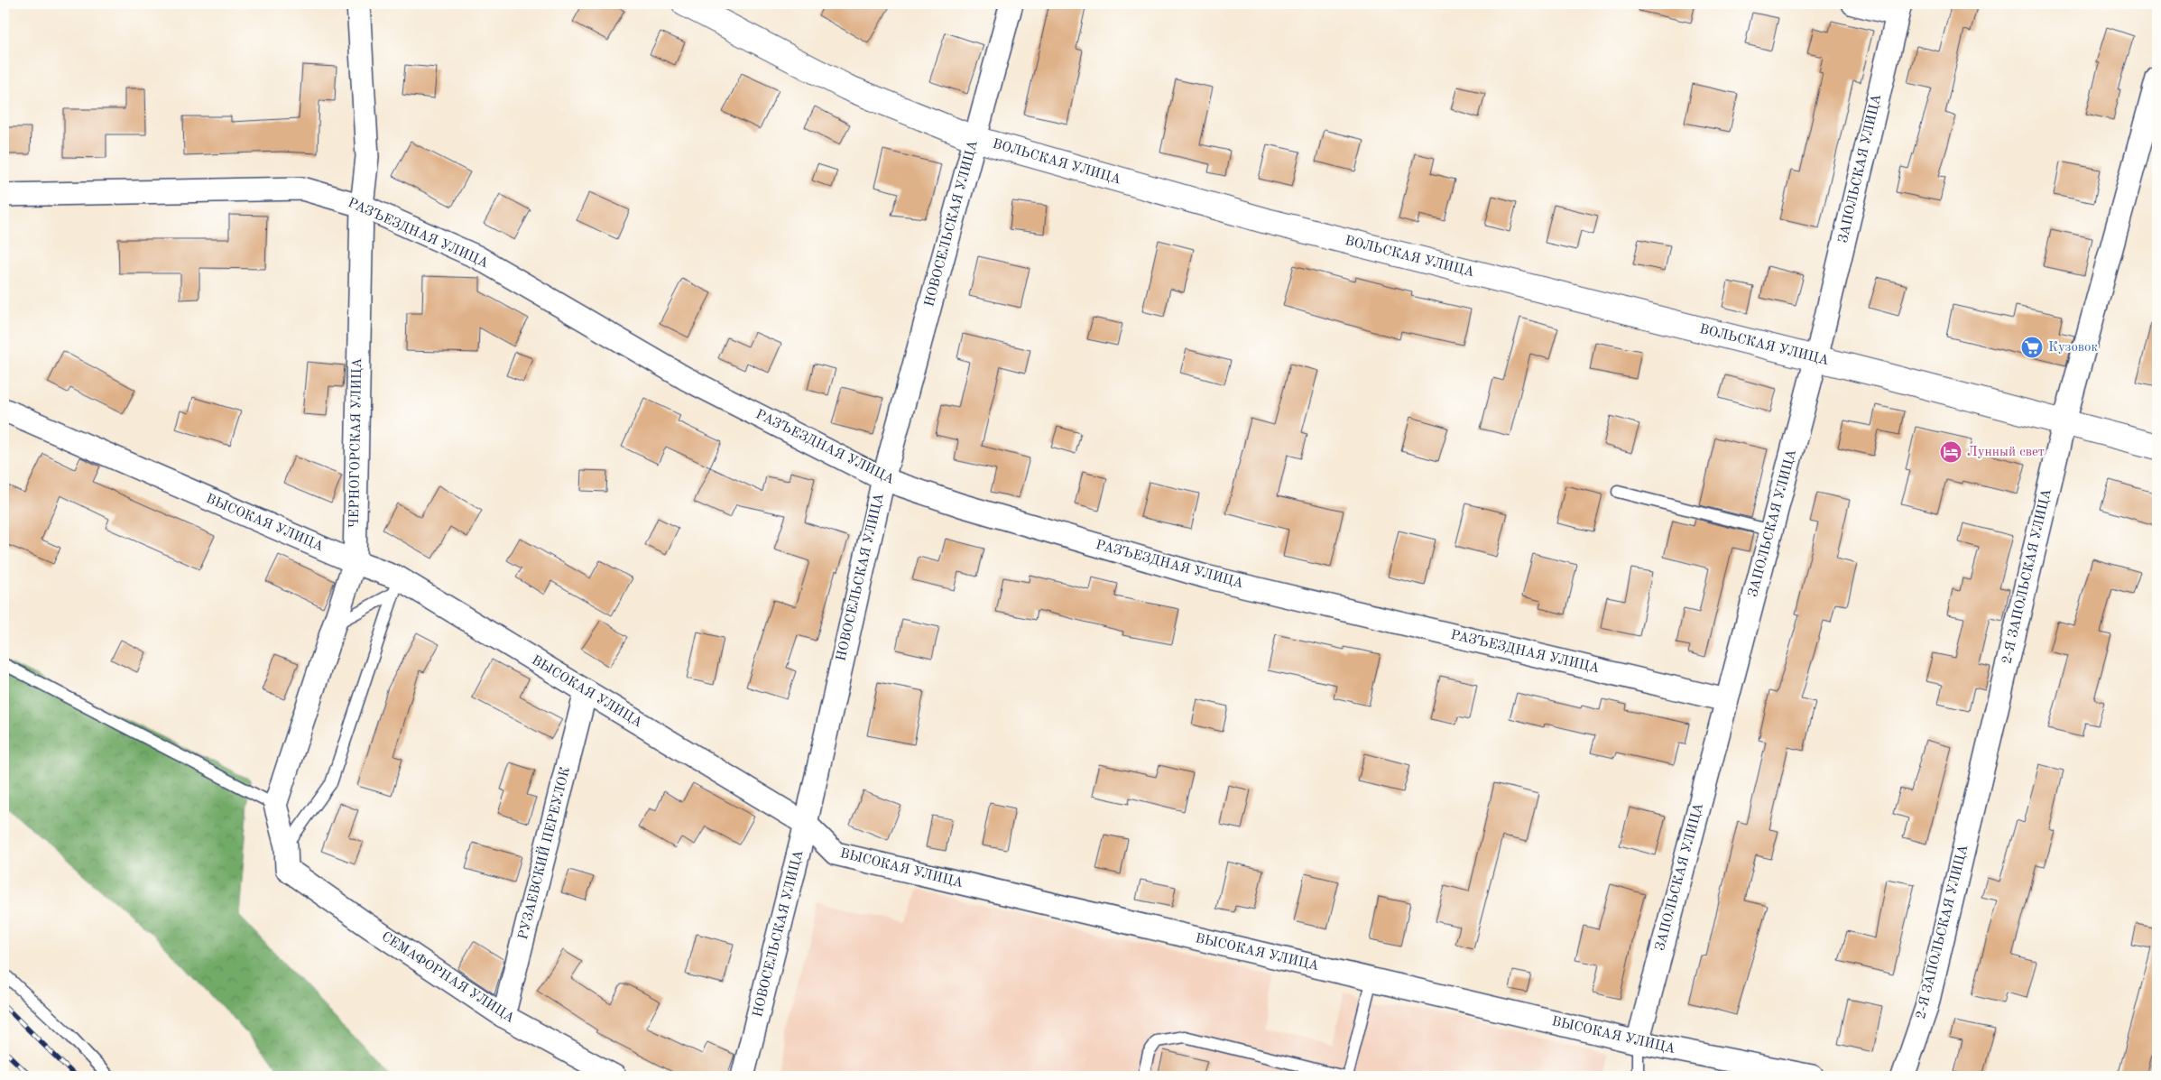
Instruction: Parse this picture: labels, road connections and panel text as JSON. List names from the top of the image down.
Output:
{
  "streets": {
    "street": [
      "ВОЛЬСКАЯ УЛИЦА",
      "ЗАПОЛЬСКАЯ УЛИЦА",
      "НОВОСЕЛЬСКАЯ УЛИЦА",
      "РАЗЪЕЗДНАЯ УЛИЦА",
      "ЧЕРНОГОРСКАЯ УЛИЦА",
      "ВЫСОКАЯ УЛИЦА",
      "2-Я ЗАПОЛЬСКАЯ УЛИЦА",
      "РУЗАЕВСКИЙ ПЕРЕУЛОК",
      "СЕМАФОРНАЯ УЛИЦА"
    ]
  },
  "crossings": [
    ["ВОЛЬСКАЯ УЛИЦА", "ЗАПОЛЬСКАЯ УЛИЦА"],
    ["ВОЛЬСКАЯ УЛИЦА", "НОВОСЕЛЬСКАЯ УЛИЦА"],
    ["ВОЛЬСКАЯ УЛИЦА", "2-Я ЗАПОЛЬСКАЯ УЛИЦА"],
    ["ЗАПОЛЬСКАЯ УЛИЦА", "РАЗЪЕЗДНАЯ УЛИЦА"],
    ["ЗАПОЛЬСКАЯ УЛИЦА", "ВЫСОКАЯ УЛИЦА"],
    ["НОВОСЕЛЬСКАЯ УЛИЦА", "РАЗЪЕЗДНАЯ УЛИЦА"],
    ["НОВОСЕЛЬСКАЯ УЛИЦА", "ВЫСОКАЯ УЛИЦА"],
    ["РАЗЪЕЗДНАЯ УЛИЦА", "ЧЕРНОГОРСКАЯ УЛИЦА"],
    ["ЧЕРНОГОРСКАЯ УЛИЦА", "ВЫСОКАЯ УЛИЦА"],
    ["ВЫСОКАЯ УЛИЦА", "РУЗАЕВСКИЙ ПЕРЕУЛОК"],
    ["РУЗАЕВСКИЙ ПЕРЕУЛОК", "СЕМАФОРНАЯ УЛИЦА"]
  ],
  "places": {
    "supermarket": ["Кузовок"],
    "hotel": ["Лунный свет"]
  }
}
